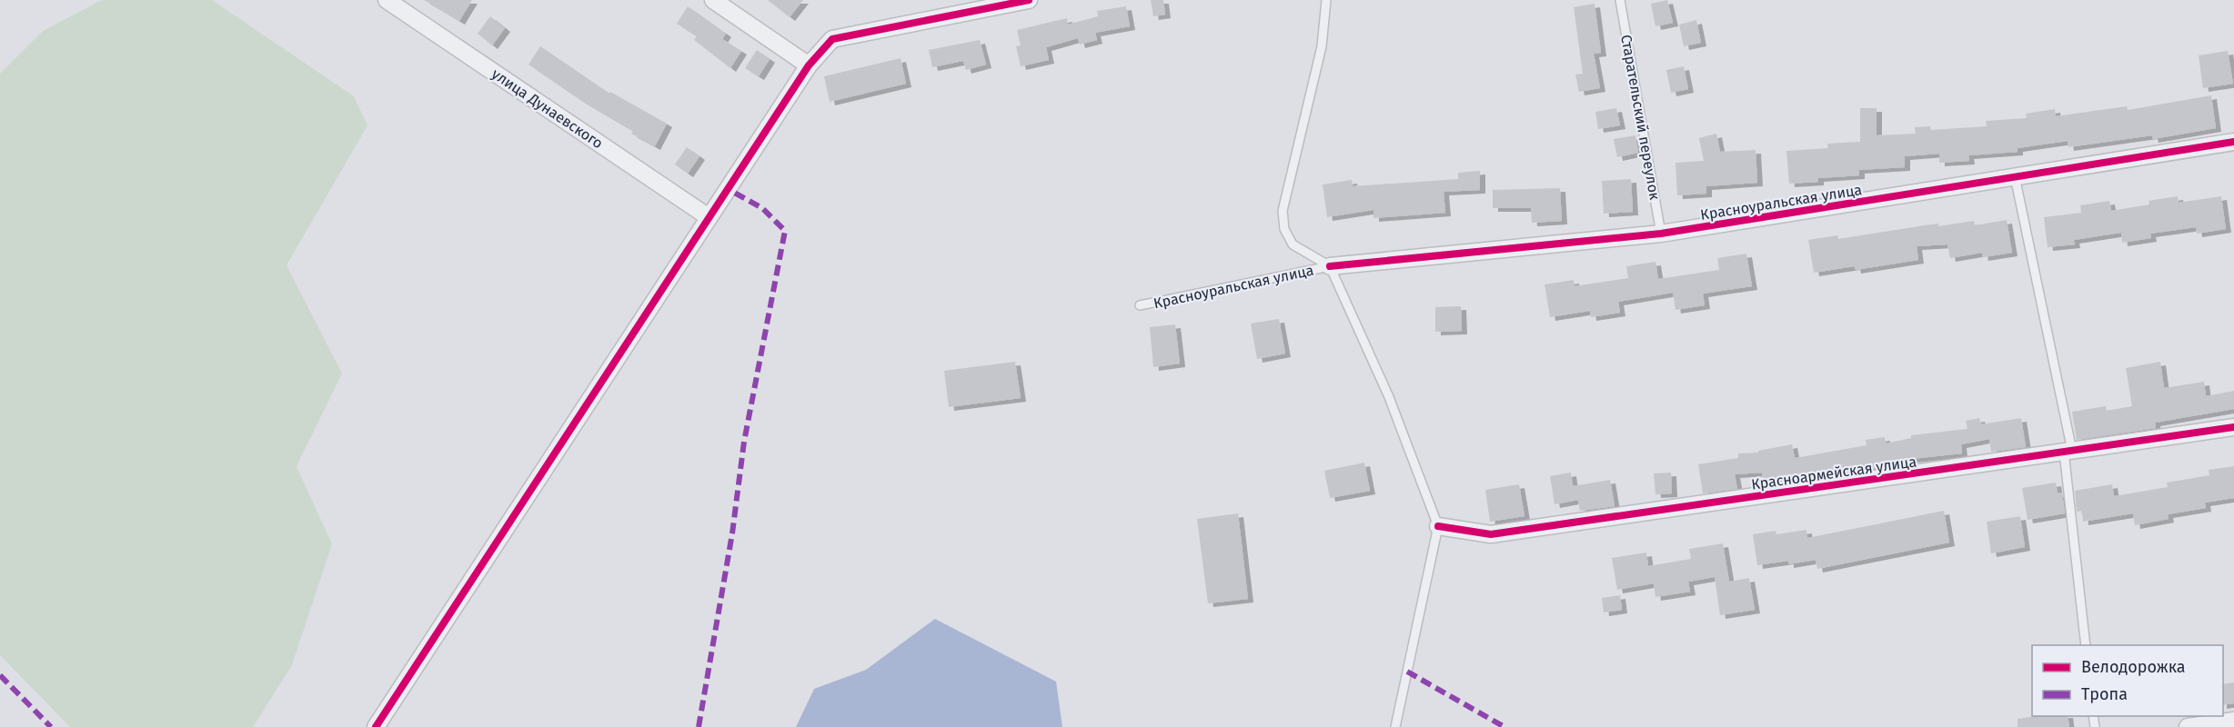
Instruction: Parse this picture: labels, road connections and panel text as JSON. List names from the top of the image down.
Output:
{
  "streets": {
    "street": ["улица Дунаевского", "Красноуральская улица", "Красноармейская улица"],
    "lane": ["Старательский переулок"]
  },
  "crossings": [
    ["Старательский переулок", "Красноуральская улица"]
  ],
  "legend": ["Велодорожка", "Тропа"]
}
